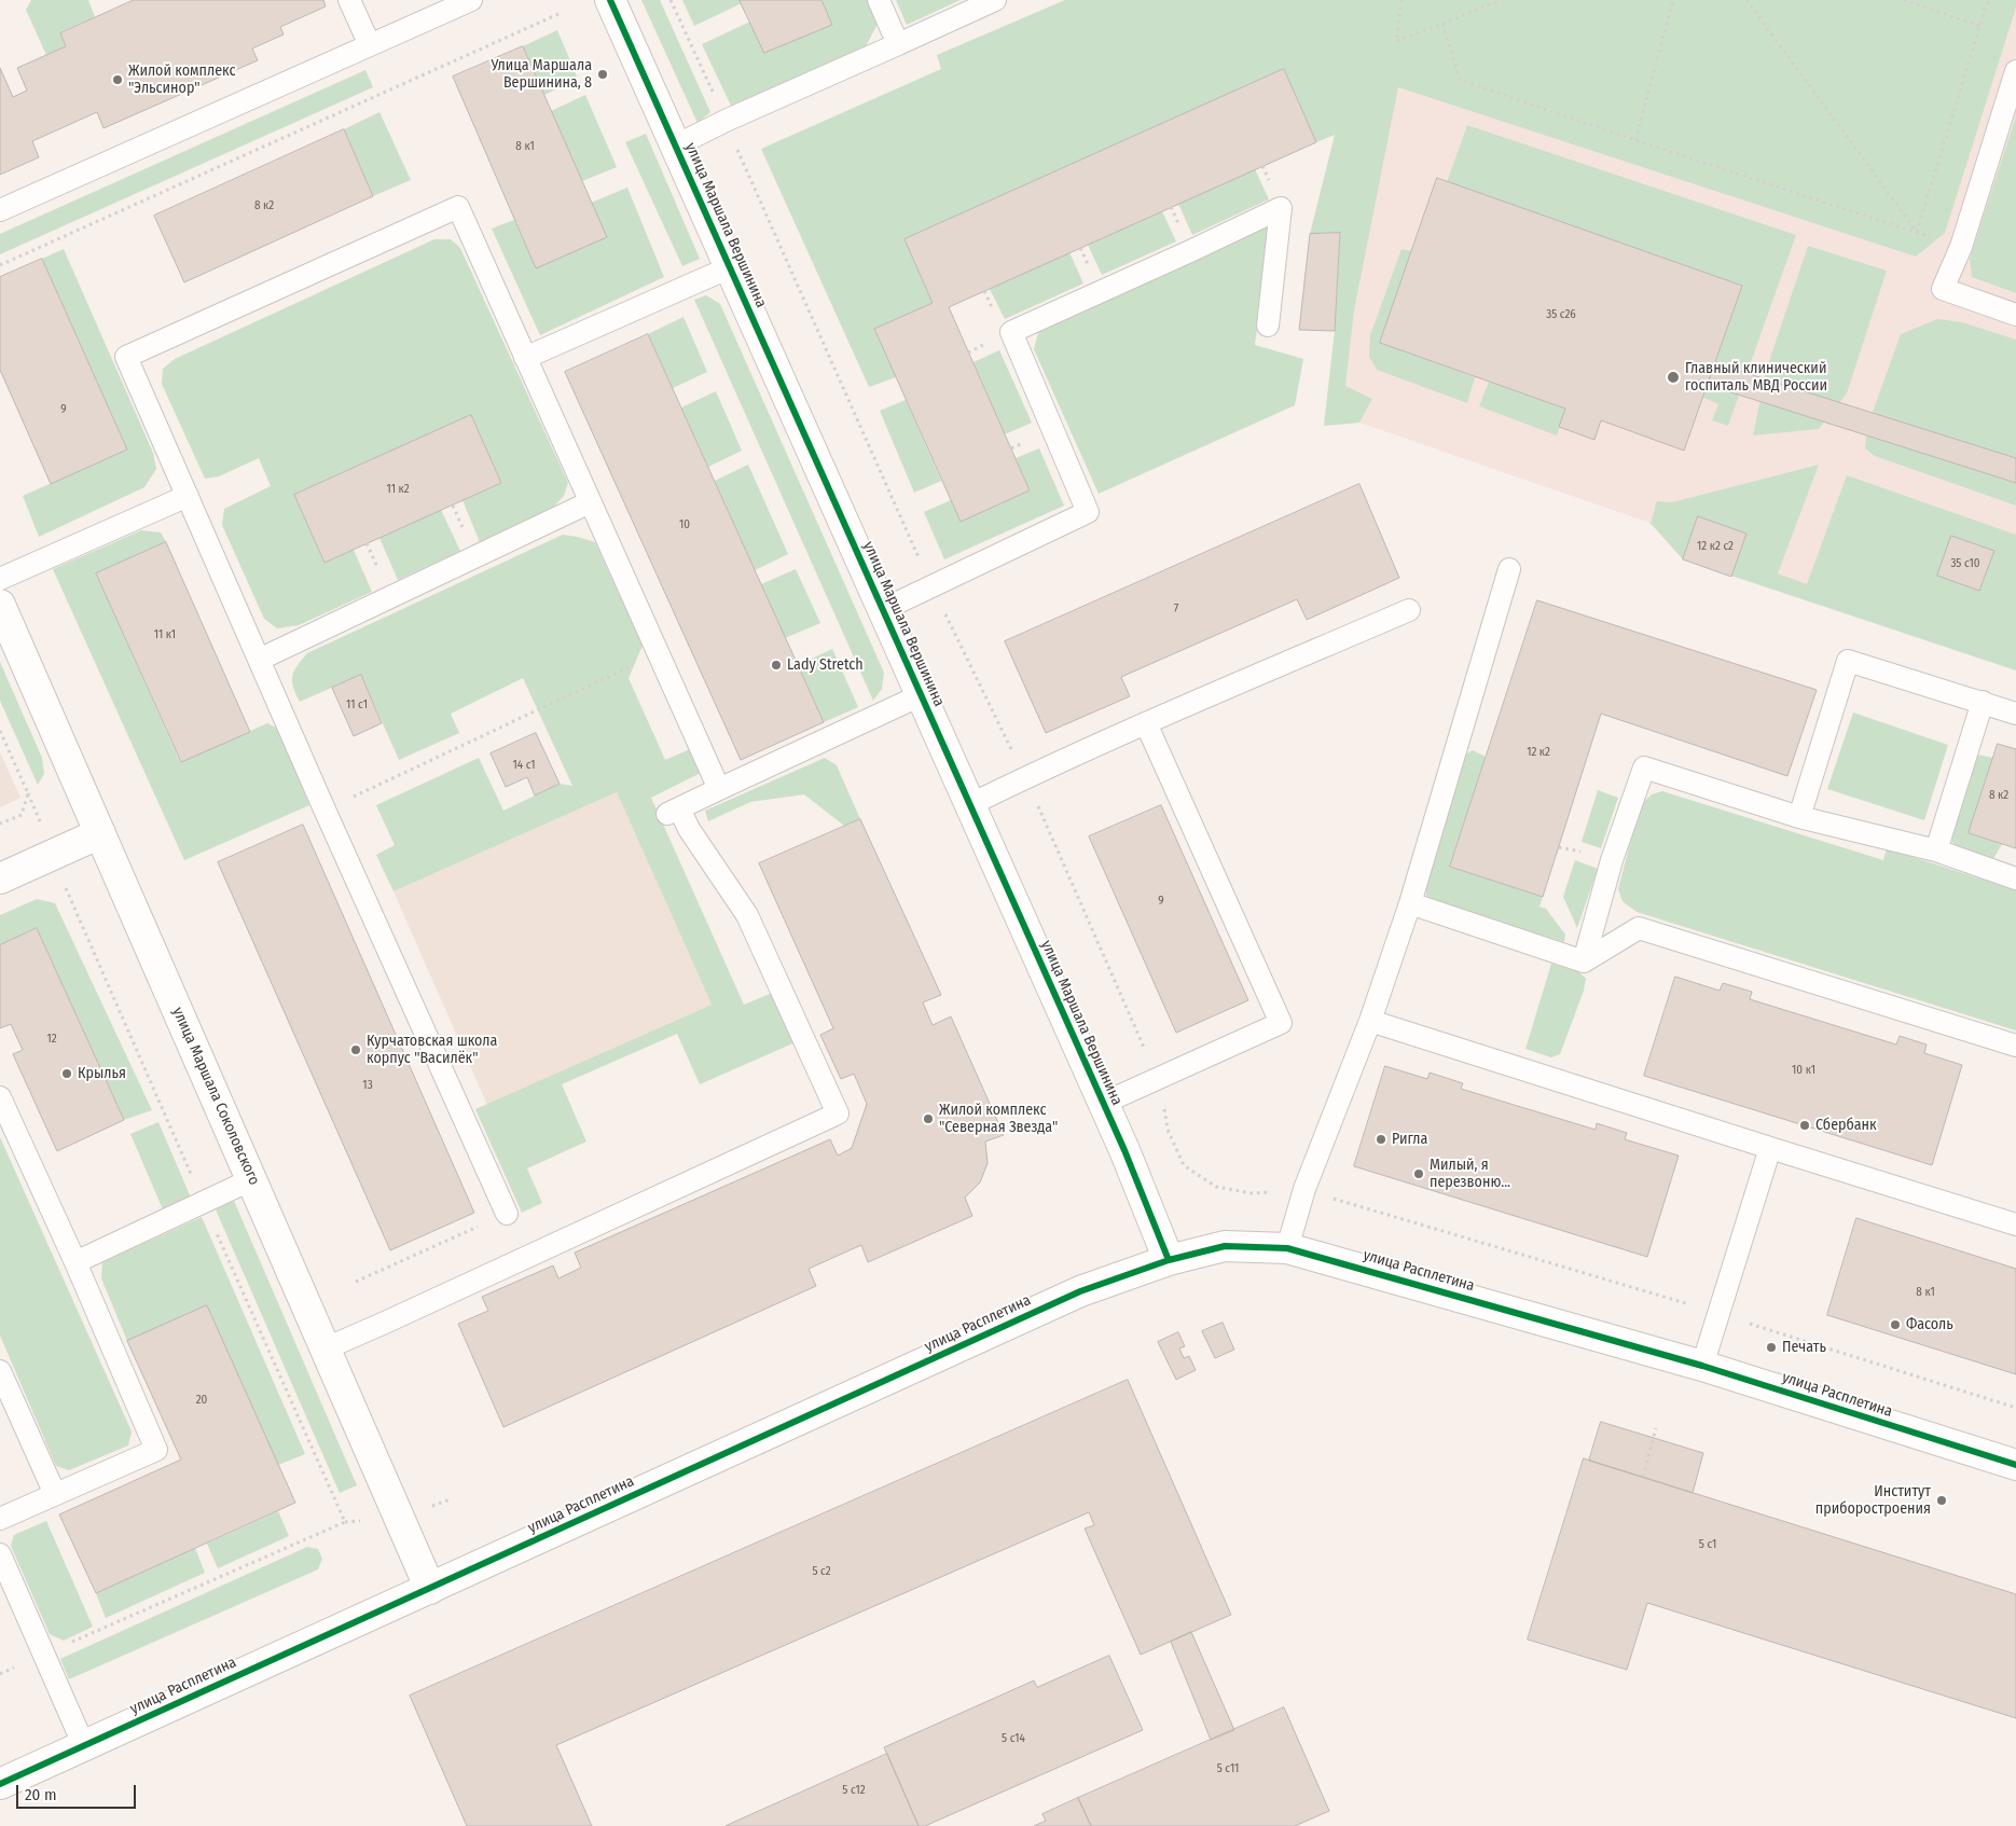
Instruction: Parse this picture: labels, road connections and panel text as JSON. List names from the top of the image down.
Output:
{
  "streets": {
    "street": ["улица Маршала Вершинина", "улица Маршала Соколовского", "улица Расплетина"]
  },
  "crossings": [
    ["улица Маршала Вершинина", "улица Расплетина"],
    ["улица Маршала Соколовского", "улица Расплетина"]
  ],
  "places": [
    "Улица Маршала Вершинина, 8",
    "Жилой комплекс \"Эльсинор\"",
    "Главный клинический госпиталь МВД России",
    "Lady Stretch",
    "Курчатовская школа корпус \"Василёк\"",
    "Крылья",
    "Жилой комплекс \"Северная Звезда\"",
    "Сбербанк",
    "Ригла",
    "Милый, я перезвоню...",
    "Фасоль",
    "Печать",
    "Институт приборостроения"
  ],
  "house_numbers": [
    "8 к1",
    "8 к2",
    "35 с26",
    "9",
    "11 к2",
    "10",
    "12 к2 с2",
    "35 с10",
    "7",
    "11 к1",
    "11 с1",
    "12 к2",
    "14 с1",
    "8 к2",
    "9",
    "12",
    "10 к1",
    "13",
    "8 к1",
    "20",
    "5 с1",
    "5 с2",
    "5 с14",
    "5 с11",
    "5 с12"
  ],
  "scale_bar": "20 m"
}
